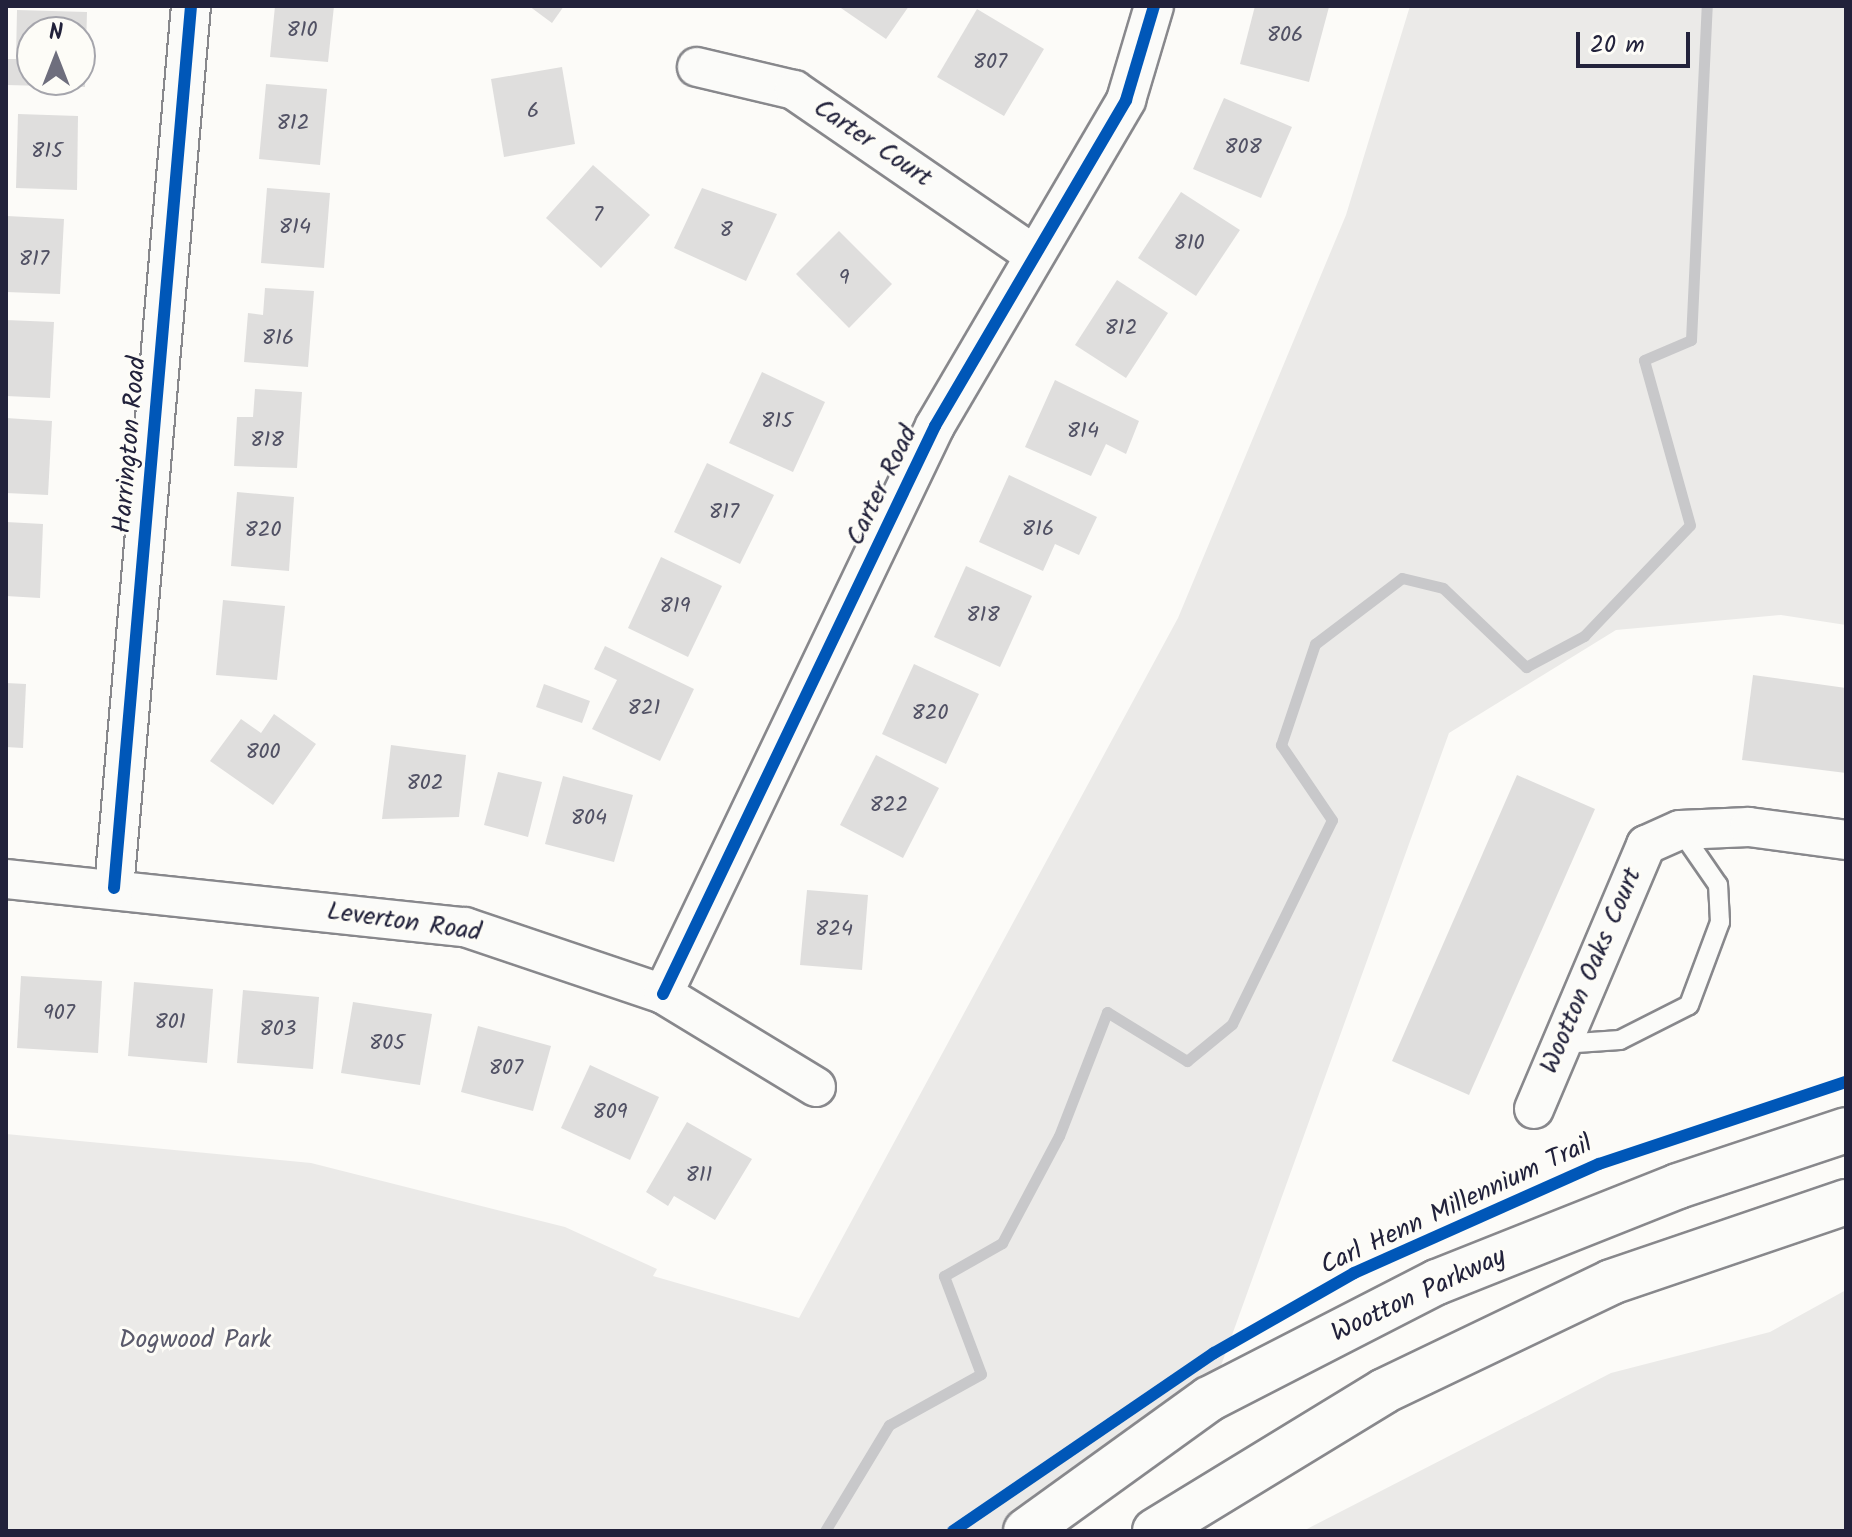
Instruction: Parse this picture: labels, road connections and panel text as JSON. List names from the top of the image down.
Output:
{
  "streets": {
    "main road": ["Wootton Parkway"],
    "street": [
      "Carter Court",
      "Harrington Road",
      "Carter Road",
      "Leverton Road",
      "Wootton Oaks Court"
    ],
    "cycle path": ["Carl Henn Millennium Trail"]
  },
  "crossings": [
    ["Carter Court", "Carter Road"],
    ["Harrington Road", "Leverton Road"],
    ["Carter Road", "Leverton Road"]
  ],
  "parks": ["Dogwood Park"],
  "house_numbers": [
    "810",
    "806",
    "807",
    "6",
    "812",
    "808",
    "815",
    "7",
    "814",
    "8",
    "810",
    "817",
    "9",
    "812",
    "816",
    "815",
    "814",
    "818",
    "817",
    "816",
    "820",
    "819",
    "818",
    "821",
    "820",
    "800",
    "802",
    "822",
    "804",
    "824",
    "907",
    "801",
    "803",
    "805",
    "807",
    "809",
    "811"
  ],
  "scale_bar": "20 m",
  "north": "top"
}
